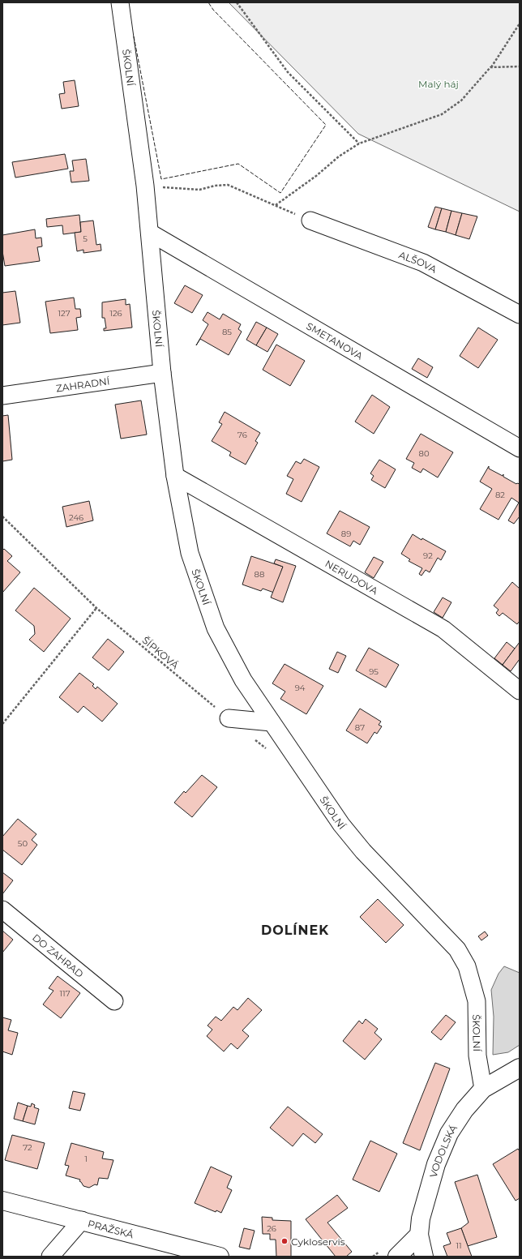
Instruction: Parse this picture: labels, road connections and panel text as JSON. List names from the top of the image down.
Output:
{
  "streets": {
    "street": [
      "ŠKOLNÍ",
      "ALŠOVA",
      "SMETANOVA",
      "ZAHRADNÍ",
      "NERUDOVA",
      "DO ZAHRAD",
      "VODOLSKÁ",
      "PRAŽSKÁ"
    ],
    "path": ["ŠÍPKOVÁ"]
  },
  "crossings": [
    ["ŠKOLNÍ", "SMETANOVA"],
    ["ŠKOLNÍ", "ZAHRADNÍ"],
    ["ŠKOLNÍ", "NERUDOVA"],
    ["ŠKOLNÍ", "VODOLSKÁ"]
  ],
  "districts": ["DOLÍNEK"],
  "parks": ["Malý háj"],
  "places": ["Cykloservis"],
  "house_numbers": [
    "5",
    "127",
    "126",
    "85",
    "76",
    "80",
    "82",
    "246",
    "89",
    "92",
    "88",
    "95",
    "94",
    "87",
    "50",
    "117",
    "72",
    "1",
    "26",
    "11"
  ]
}
